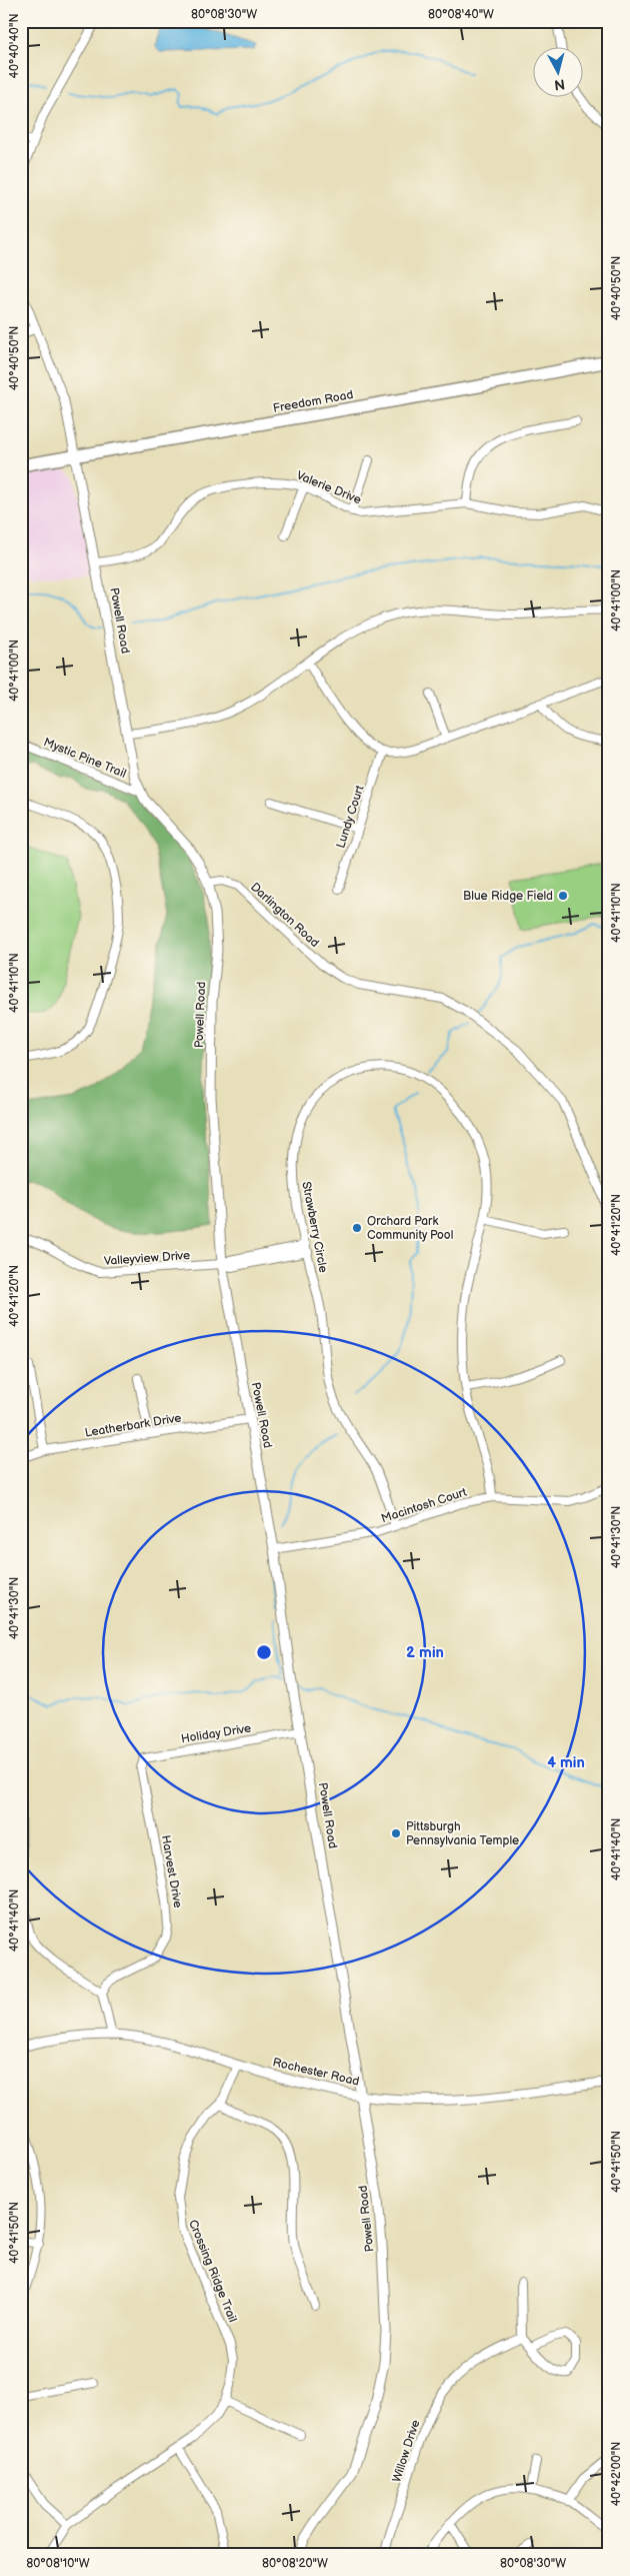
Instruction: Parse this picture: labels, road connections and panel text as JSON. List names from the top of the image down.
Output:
{
  "streets": {
    "main road": ["Freedom Road"],
    "street": [
      "Valerie Drive",
      "Powell Road",
      "Mystic Pine Trail",
      "Lundy Court",
      "Darlington Road",
      "Strawberry Circle",
      "Valleyview Drive",
      "Leatherbark Drive",
      "Macintosh Court",
      "Holiday Drive",
      "Harvest Drive",
      "Rochester Road",
      "Crossing Ridge Trail",
      "Willow Drive"
    ]
  },
  "crossings": [
    ["Freedom Road", "Powell Road"],
    ["Valerie Drive", "Powell Road"],
    ["Powell Road", "Mystic Pine Trail"],
    ["Powell Road", "Darlington Road"],
    ["Powell Road", "Valleyview Drive"],
    ["Powell Road", "Leatherbark Drive"],
    ["Powell Road", "Macintosh Court"],
    ["Powell Road", "Holiday Drive"],
    ["Powell Road", "Rochester Road"],
    ["Strawberry Circle", "Valleyview Drive"],
    ["Strawberry Circle", "Macintosh Court"],
    ["Holiday Drive", "Harvest Drive"],
    ["Rochester Road", "Crossing Ridge Trail"]
  ],
  "places": ["Blue Ridge Field", "Orchard Park Community Pool", "Pittsburgh Pennsylvania Temple"],
  "north": "bottom",
  "coordinates": [
    "80°08'30\"W",
    "80°08'40\"W",
    "40°40'40\"N",
    "40°40'50\"N",
    "40°41'00\"N",
    "40°41'10\"N",
    "40°41'20\"N",
    "40°41'30\"N",
    "40°41'40\"N",
    "40°41'50\"N",
    "40°42'00\"N",
    "80°08'10\"W",
    "80°08'20\"W"
  ],
  "rings": ["2 min", "4 min"]
}
